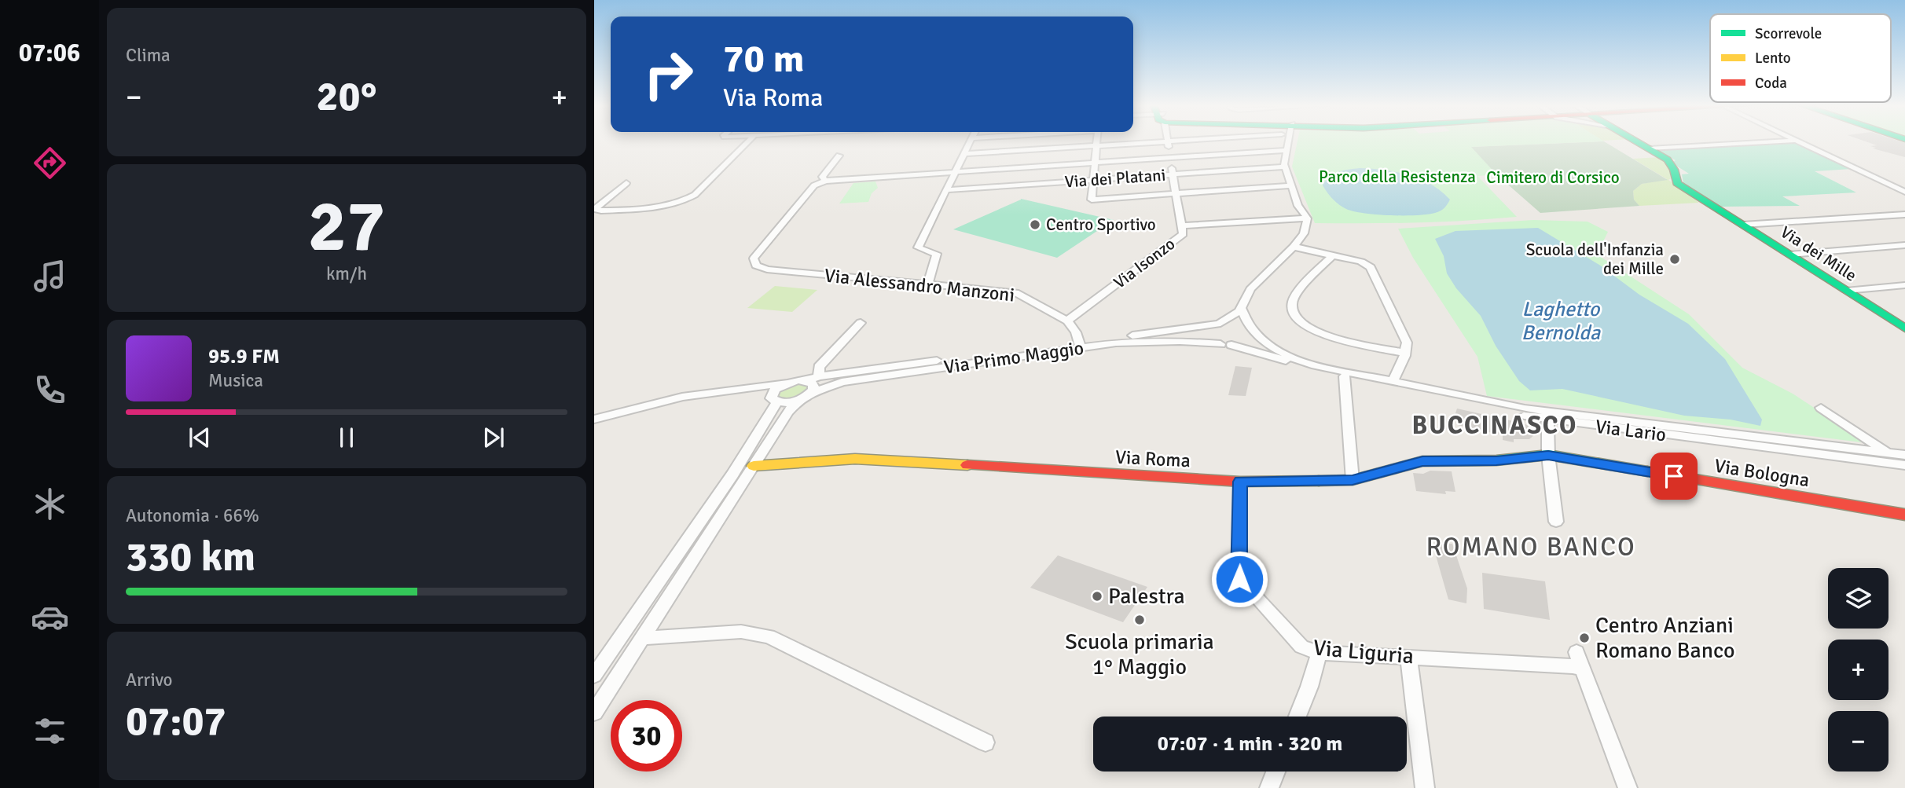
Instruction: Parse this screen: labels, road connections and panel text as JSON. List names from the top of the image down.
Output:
{
  "streets": {
    "street": [
      "Via dei Platani",
      "Via dei Mille",
      "Via Isonzo",
      "Via Alessandro Manzoni",
      "Via Primo Maggio",
      "Via Lario",
      "Via Roma",
      "Via Bologna",
      "Via Liguria"
    ]
  },
  "crossings": [
    ["Via dei Platani", "Via Isonzo"],
    ["Via Isonzo", "Via Alessandro Manzoni"],
    ["Via Primo Maggio", "Via Lario"],
    ["Via Roma", "Via Bologna"],
    ["Via Roma", "Via Liguria"]
  ],
  "districts": ["BUCCINASCO", "ROMANO BANCO"],
  "water": ["Laghetto Bernolda"],
  "parks": ["Parco della Resistenza", "Cimitero di Corsico"],
  "places": [
    "Centro Sportivo",
    "Scuola dell'Infanzia dei Mille",
    "Palestra",
    "Scuola primaria 1° Maggio",
    "Centro Anziani Romano Banco"
  ],
  "legend": ["Scorrevole", "Lento", "Coda"],
  "page": {
    "tabs": "07:06",
    "tile": [
      "Clima",
      ["27", "km/h"],
      ["Autonomia · 66%", "330 km"],
      ["Arrivo", "07:07"]
    ],
    "turn": ["70 m", "Via Roma"],
    "heat": ["−", "20°", "+"],
    "song": ["95.9 FM", "Musica"],
    "map_buttons": ["+", "−"],
    "limit": "30",
    "trip": "07:07 · 1 min · 320 m"
  }
}
